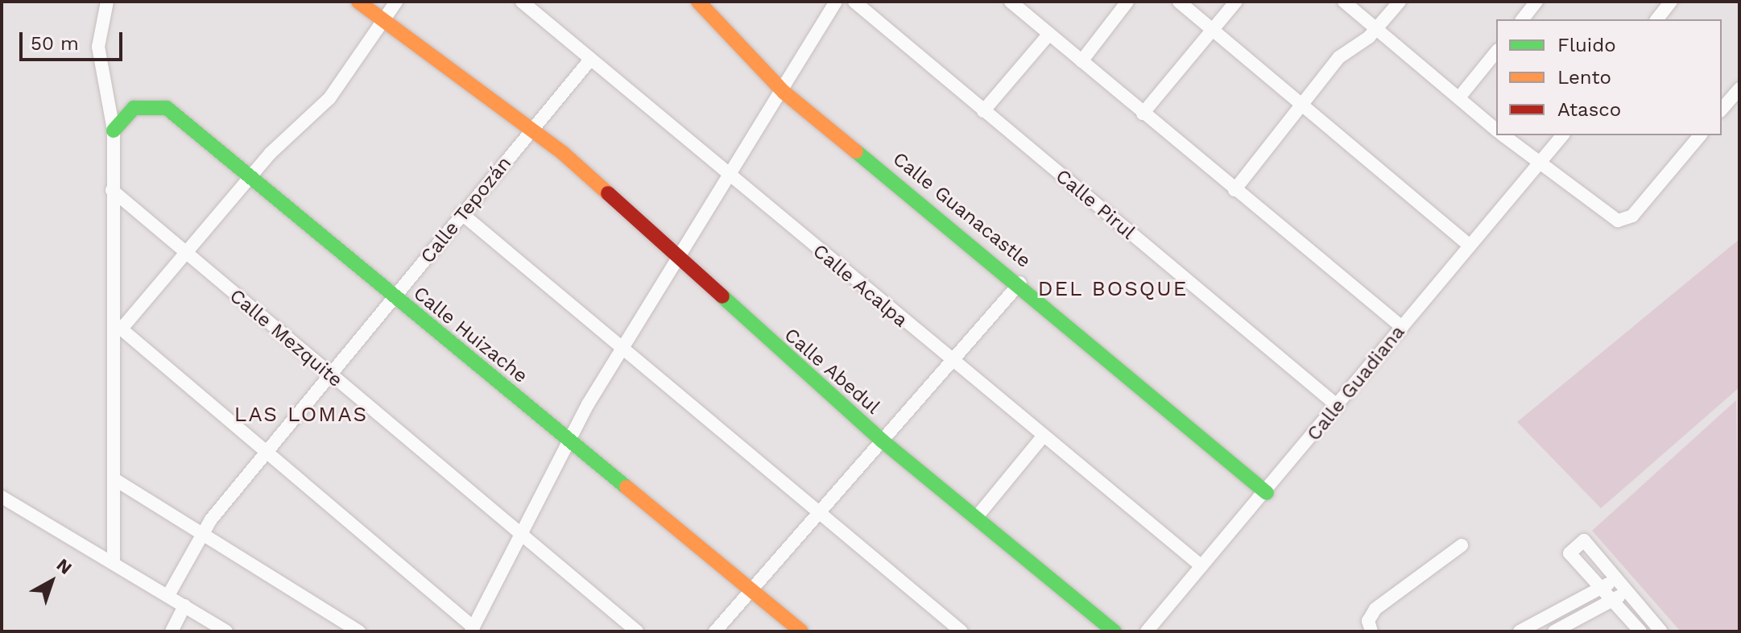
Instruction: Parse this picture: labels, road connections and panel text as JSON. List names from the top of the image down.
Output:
{
  "streets": {
    "street": [
      "Calle Pirul",
      "Calle Tepozán",
      "Calle Guanacastle",
      "Calle Acalpa",
      "Calle Huizache",
      "Calle Mezquite",
      "Calle Abedul",
      "Calle Guadiana"
    ]
  },
  "crossings": [
    ["Calle Pirul", "Calle Guadiana"],
    ["Calle Tepozán", "Calle Acalpa"],
    ["Calle Tepozán", "Calle Huizache"],
    ["Calle Tepozán", "Calle Mezquite"],
    ["Calle Tepozán", "Calle Abedul"],
    ["Calle Guanacastle", "Calle Guadiana"],
    ["Calle Acalpa", "Calle Guadiana"]
  ],
  "districts": ["DEL BOSQUE", "LAS LOMAS"],
  "legend": ["Fluido", "Lento", "Atasco"],
  "scale_bar": "50 m",
  "north": "top right"
}
